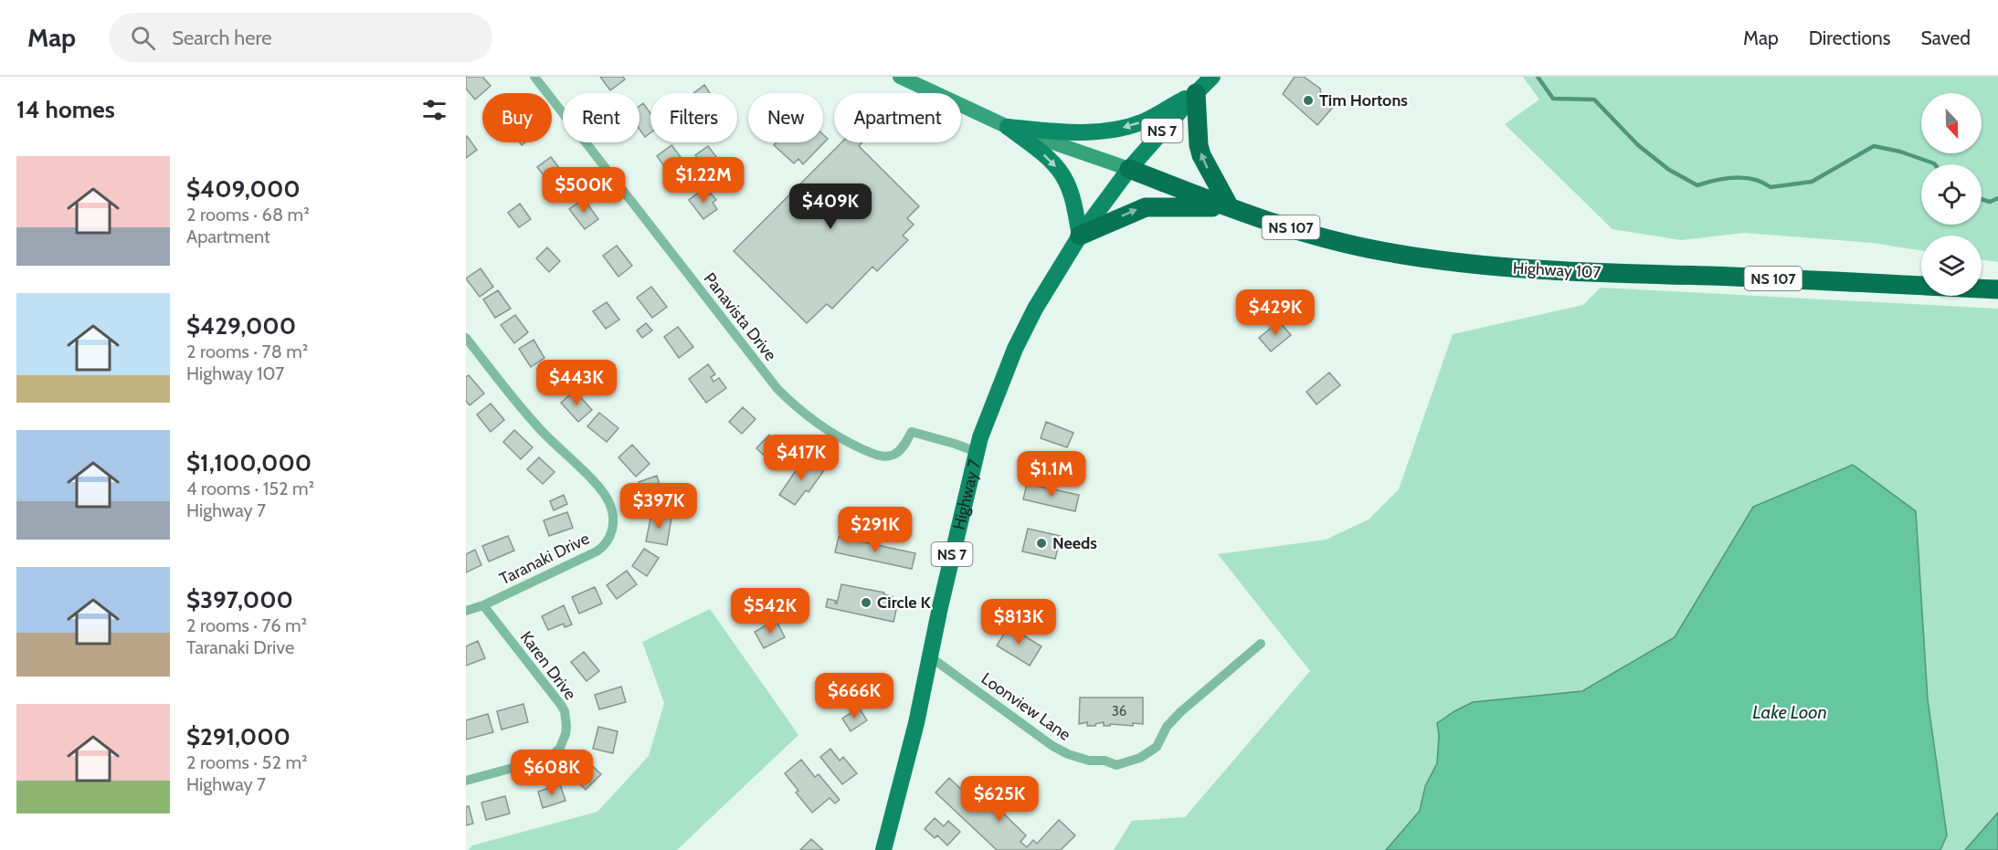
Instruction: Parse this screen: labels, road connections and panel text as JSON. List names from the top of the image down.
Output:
{
  "streets": {
    "highway": ["NS 107", "Highway 107"],
    "main road": ["NS 7", "Highway 7"],
    "street": [
      "Panavista Drive",
      "Taranaki Drive",
      "Karen Drive",
      "Loonview Lane"
    ]
  },
  "crossings": [
    ["NS 7", "Highway 107"],
    ["NS 7", "Highway 7"],
    ["Highway 107", "Highway 7"],
    ["Panavista Drive", "Highway 7"],
    ["Highway 7", "Loonview Lane"],
    ["Taranaki Drive", "Karen Drive"]
  ],
  "water": ["Lake Loon"],
  "places": ["Tim Hortons", "Needs", "Circle K"],
  "house_numbers": ["36"],
  "north": "bottom",
  "page": {
    "header": "Map",
    "search": "Search here",
    "nav": ["Map", "Directions", "Saved"],
    "heading": "14 homes",
    "chip": [
      "Buy",
      "Rent",
      "Filters",
      "New",
      "Apartment"
    ],
    "list": [
      {
        "name": "$409,000",
        "note": "2 rooms · 68 m² · Apartment"
      },
      {
        "name": "$429,000",
        "note": "2 rooms · 78 m² · Highway 107"
      },
      {
        "name": "$1,100,000",
        "note": "4 rooms · 152 m² · Highway 7"
      },
      {
        "name": "$397,000",
        "note": "2 rooms · 76 m² · Taranaki Drive"
      },
      {
        "name": "$291,000",
        "note": "2 rooms · 52 m² · Highway 7"
      }
    ],
    "price": [
      "$1.22M",
      "$500K",
      "$409K",
      "$429K",
      "$443K",
      "$417K",
      "$1.1M",
      "$397K",
      "$291K",
      "$542K",
      "$813K",
      "$666K",
      "$608K",
      "$625K"
    ]
  }
}
